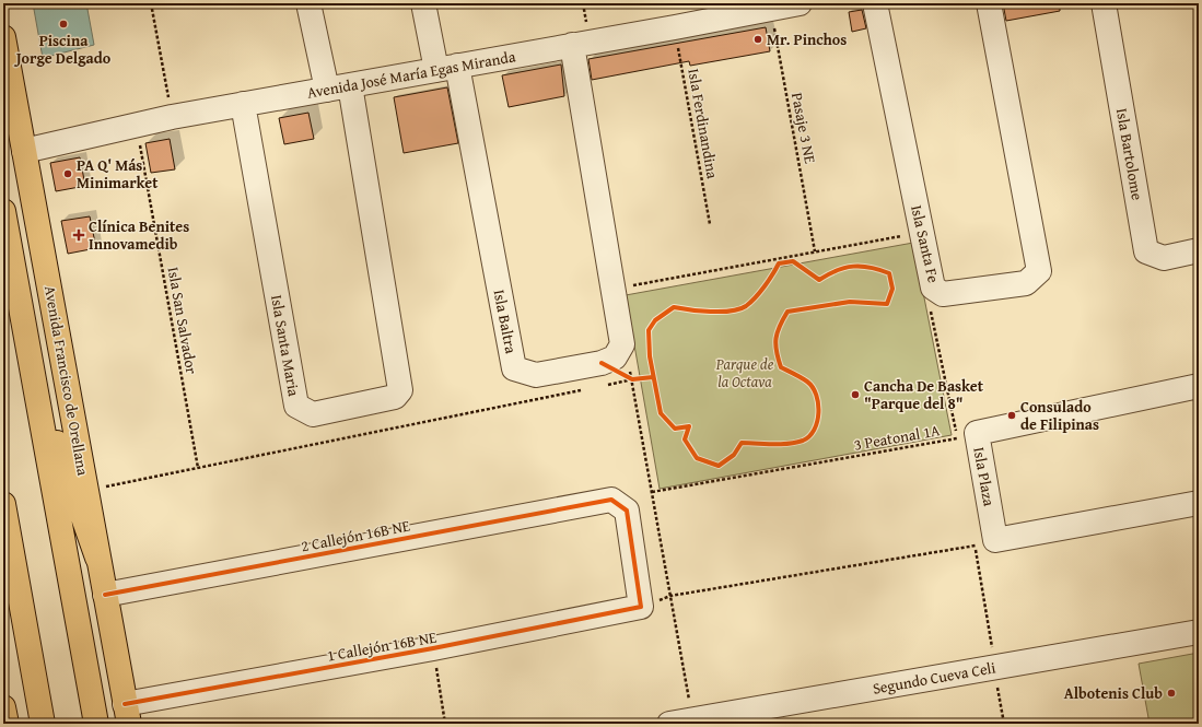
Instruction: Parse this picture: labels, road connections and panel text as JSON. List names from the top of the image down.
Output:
{
  "streets": {
    "main road": ["Avenida Francisco de Orellana"],
    "street": [
      "Avenida José María Egas Miranda",
      "Isla Bartolome",
      "Isla Santa Fe",
      "Isla Baltra",
      "Isla Santa Maria",
      "Isla Plaza",
      "2 Callejón 16B NE",
      "1 Callejón 16B NE",
      "Segundo Cueva Celi"
    ],
    "path": [
      "Isla Ferdinandina",
      "Pasaje 3 NE",
      "Isla San Salvador",
      "3 Peatonal 1A"
    ]
  },
  "crossings": [
    ["Avenida José María Egas Miranda", "Isla Ferdinandina"],
    ["Avenida José María Egas Miranda", "Pasaje 3 NE"],
    ["Avenida José María Egas Miranda", "Isla San Salvador"],
    ["Avenida José María Egas Miranda", "Isla Baltra"],
    ["Avenida José María Egas Miranda", "Isla Santa Maria"],
    ["Avenida José María Egas Miranda", "Avenida Francisco de Orellana"],
    ["Avenida Francisco de Orellana", "2 Callejón 16B NE"],
    ["Avenida Francisco de Orellana", "1 Callejón 16B NE"],
    ["2 Callejón 16B NE", "1 Callejón 16B NE"]
  ],
  "parks": ["Parque de la Octava"],
  "places": {
    "other": [
      "Piscina Jorge Delgado",
      "Mr. Pinchos",
      "PA Q' Más Minimarket",
      "Cancha De Basket \"Parque del 8\"",
      "Consulado de Filipinas",
      "Albotenis Club"
    ],
    "health": ["Clínica Benites Innovamedib"]
  }
}
